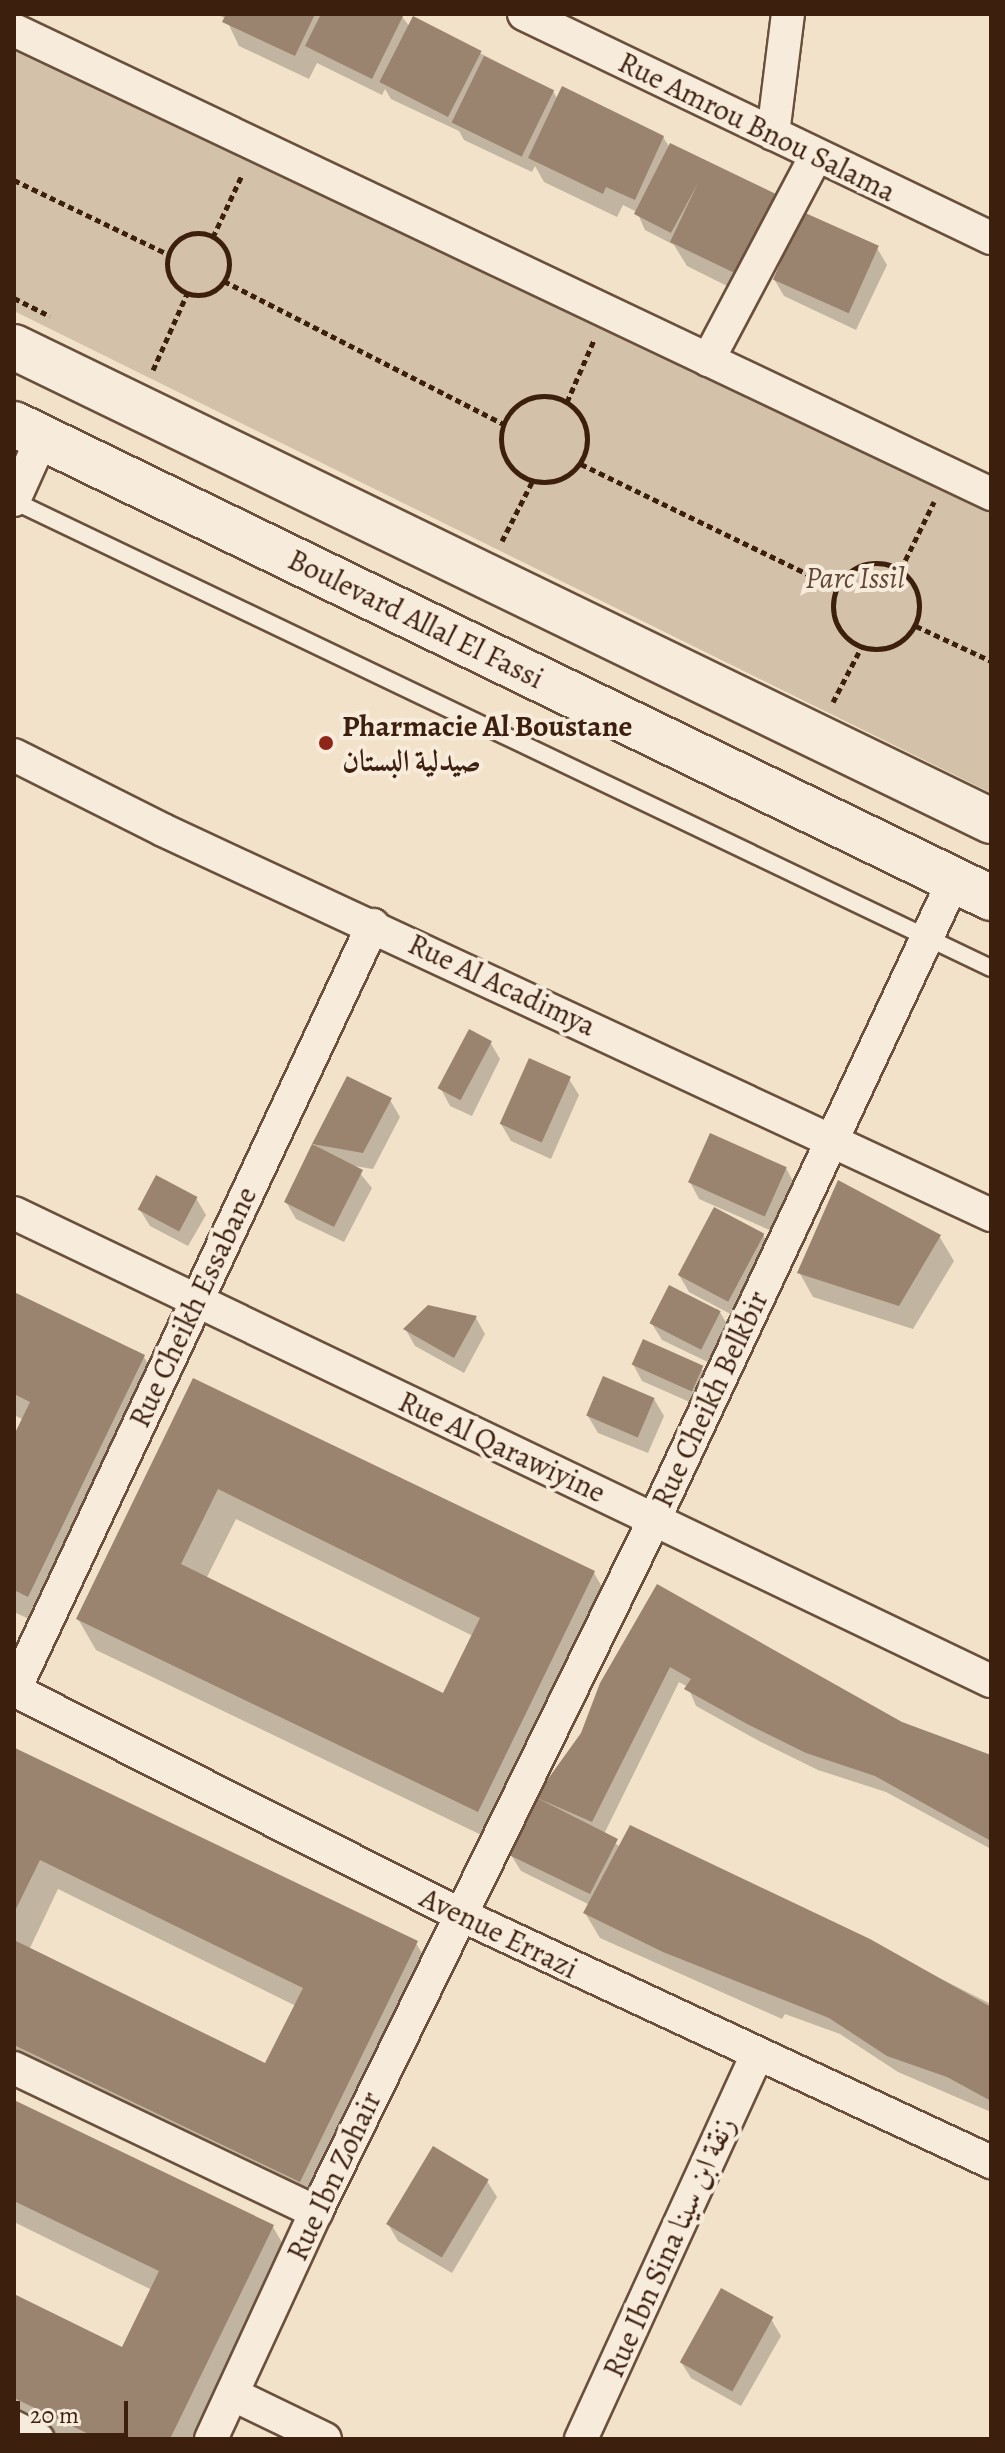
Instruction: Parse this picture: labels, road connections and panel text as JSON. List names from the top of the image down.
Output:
{
  "streets": {
    "main road": ["Boulevard Allal El Fassi"],
    "street": [
      "Rue Amrou Bnou Salama",
      "Rue Al Acadimya",
      "Rue Cheikh Essabane",
      "Rue Cheikh Belkbir",
      "Rue Al Qarawiyine",
      "Avenue Errazi",
      "Rue Ibn Zohair",
      "Rue Ibn Sina زنقة ابن سينا"
    ]
  },
  "crossings": [
    ["Boulevard Allal El Fassi", "Rue Cheikh Belkbir"],
    ["Rue Al Acadimya", "Rue Cheikh Essabane"],
    ["Rue Al Acadimya", "Rue Cheikh Belkbir"],
    ["Rue Cheikh Essabane", "Rue Al Qarawiyine"],
    ["Rue Cheikh Essabane", "Avenue Errazi"],
    ["Rue Cheikh Belkbir", "Rue Al Qarawiyine"],
    ["Rue Cheikh Belkbir", "Avenue Errazi"],
    ["Rue Cheikh Belkbir", "Rue Ibn Zohair"],
    ["Avenue Errazi", "Rue Ibn Zohair"],
    ["Avenue Errazi", "Rue Ibn Sina زنقة ابن سينا"]
  ],
  "parks": ["Parc Issil"],
  "places": ["Pharmacie Al Boustane صيدلية البستان"],
  "scale_bar": "20 m"
}
